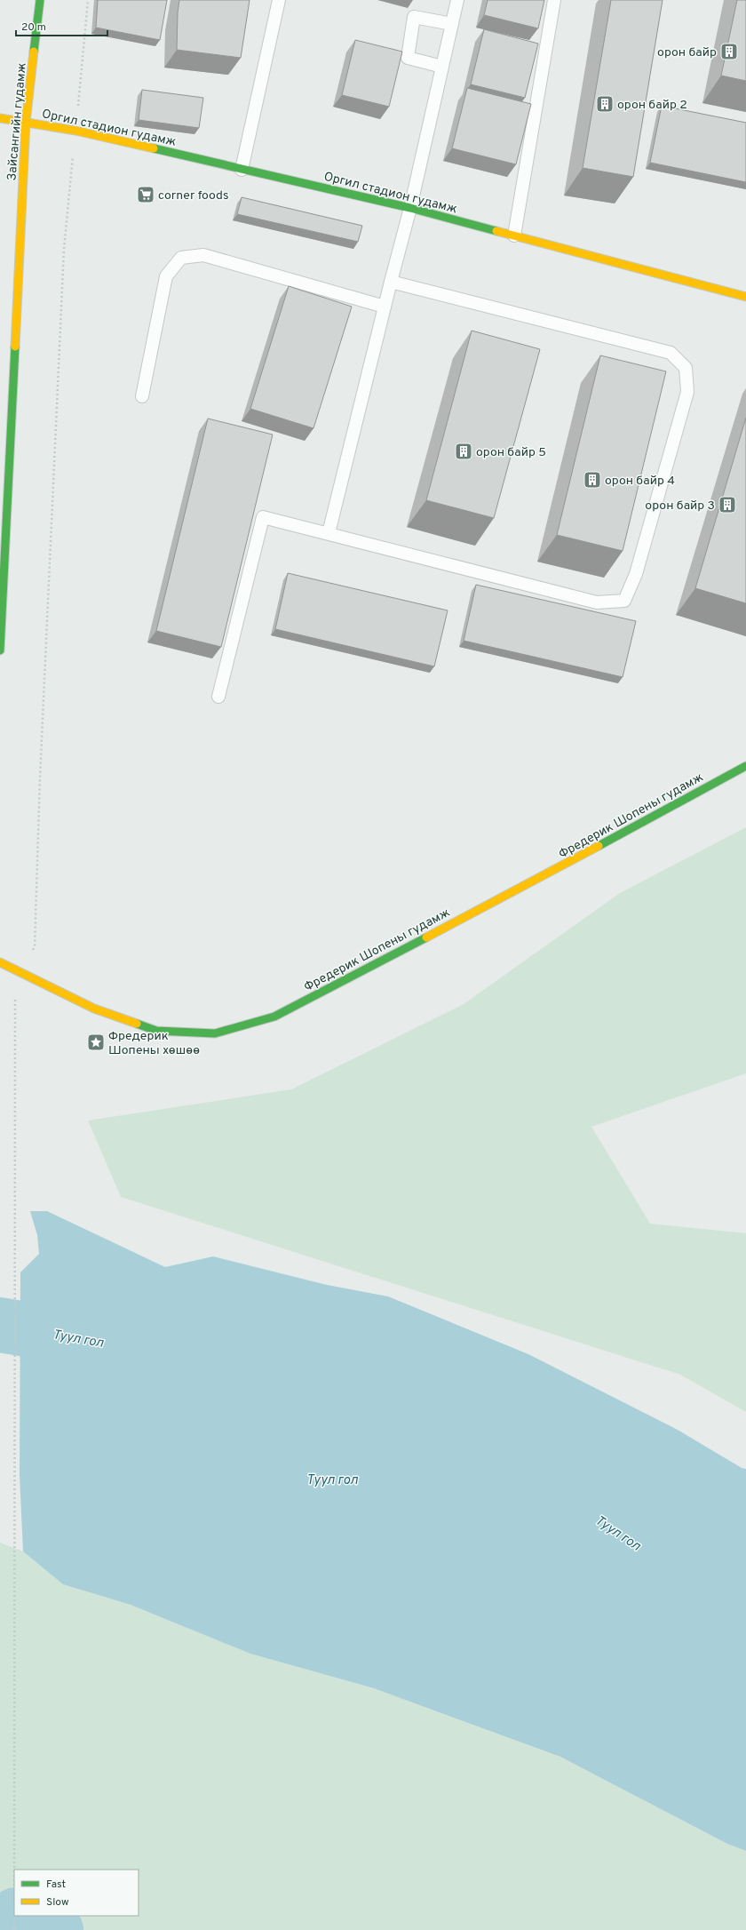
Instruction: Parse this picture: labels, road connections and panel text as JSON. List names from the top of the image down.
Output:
{
  "streets": {
    "street": ["Зайсангийн гудамж", "Оргил стадион гудамж", "Фредерик Шопены гудамж"]
  },
  "crossings": [
    ["Зайсангийн гудамж", "Оргил стадион гудамж"]
  ],
  "water": ["Туул гол"],
  "places": {
    "building": [
      "орон байр",
      "орон байр 2",
      "орон байр 5",
      "орон байр 4",
      "орон байр 3"
    ],
    "supermarket": ["corner foods"],
    "place": ["Фредерик Шопены хөшөө"]
  },
  "legend": ["Fast", "Slow"],
  "scale_bar": "20 m"
}
